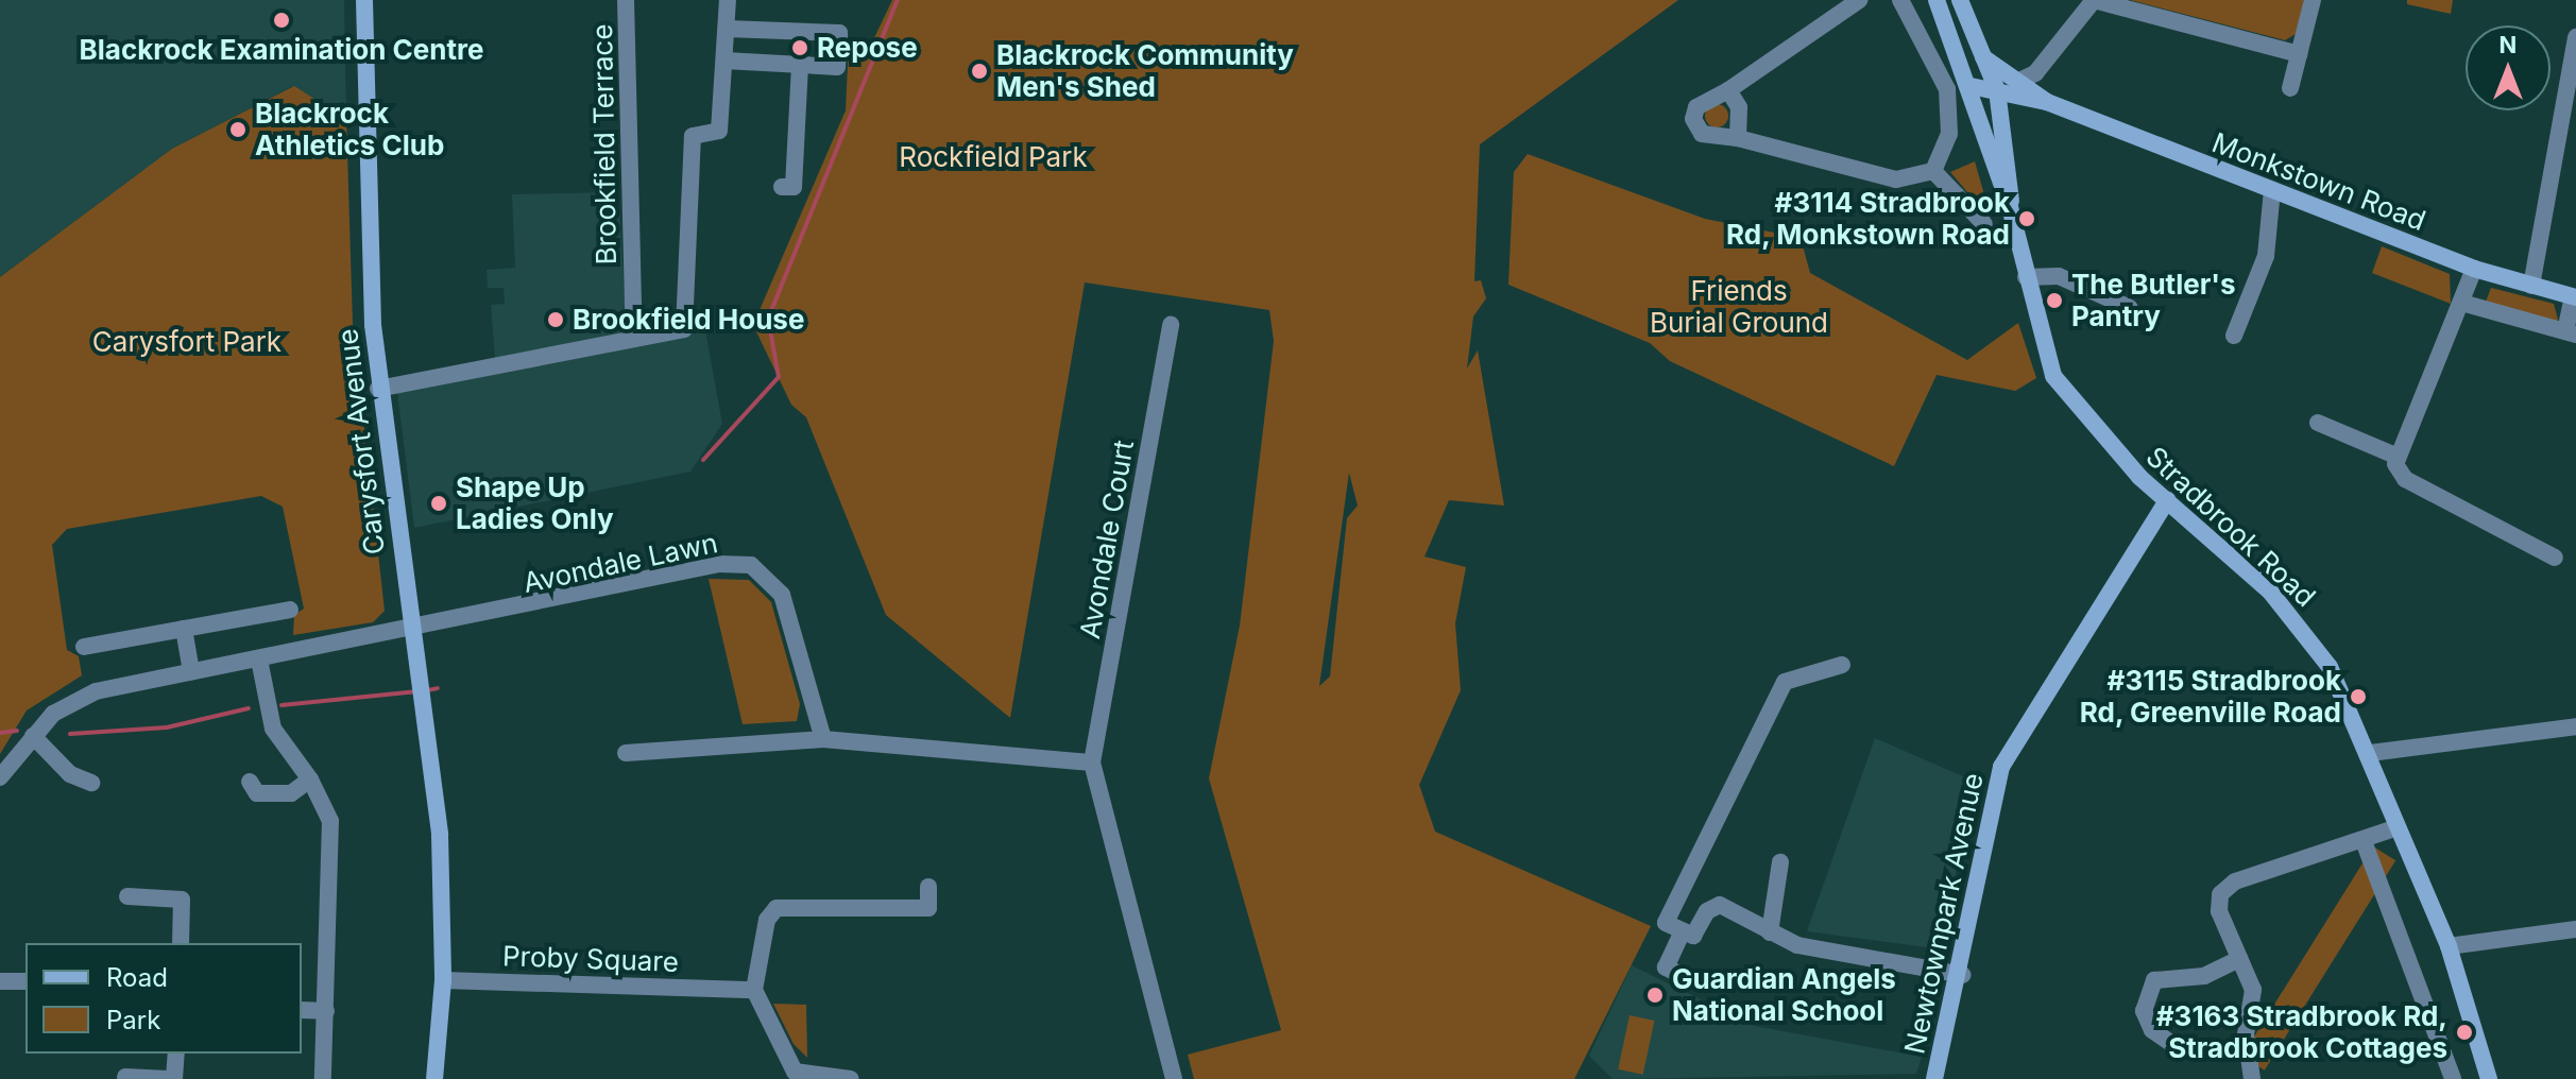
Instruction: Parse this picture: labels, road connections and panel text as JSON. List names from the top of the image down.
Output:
{
  "streets": {
    "main road": [
      "Monkstown Road",
      "Carysfort Avenue",
      "Stradbrook Road",
      "Newtownpark Avenue"
    ],
    "street": [
      "Brookfield Terrace",
      "Avondale Court",
      "Avondale Lawn",
      "Proby Square"
    ]
  },
  "crossings": [
    ["Monkstown Road", "Stradbrook Road"],
    ["Carysfort Avenue", "Avondale Lawn"],
    ["Carysfort Avenue", "Proby Square"],
    ["Stradbrook Road", "Newtownpark Avenue"]
  ],
  "parks": ["Rockfield Park", "Friends Burial Ground", "Carysfort Park"],
  "places": [
    "Blackrock Examination Centre",
    "Repose",
    "Blackrock Community Men's Shed",
    "Blackrock Athletics Club",
    "#3114 Stradbrook Rd, Monkstown Road",
    "The Butler's Pantry",
    "Brookfield House",
    "Shape Up Ladies Only",
    "#3115 Stradbrook Rd, Greenville Road",
    "Guardian Angels National School",
    "#3163 Stradbrook Rd, Stradbrook Cottages"
  ],
  "legend": ["Road", "Park"],
  "north": "top"
}
